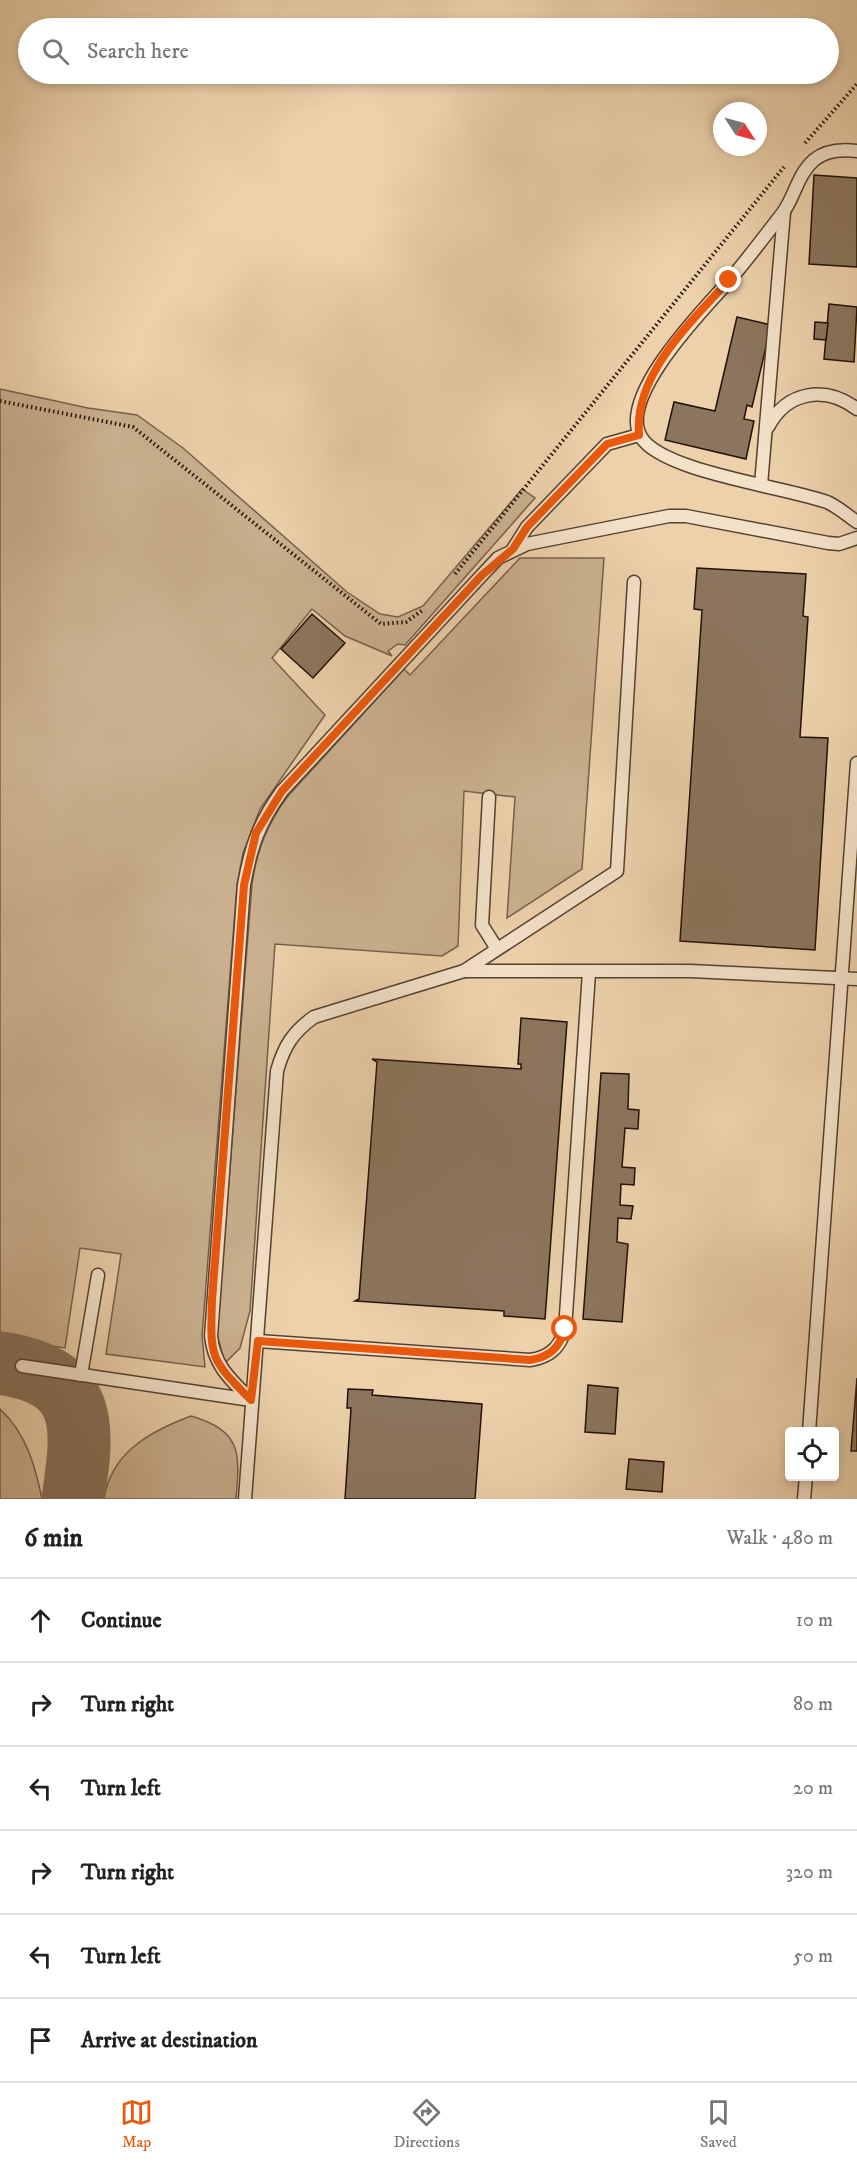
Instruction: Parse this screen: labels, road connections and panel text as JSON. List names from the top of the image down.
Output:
{
  "north": "bottom right",
  "page": {
    "search": "Search here",
    "heading": ["6 min", "Walk · 480 m"],
    "list": [
      ["Continue", "10 m"],
      ["Turn right", "80 m"],
      ["Turn left", "20 m"],
      ["Turn right", "320 m"],
      ["Turn left", "50 m"],
      "Arrive at destination"
    ],
    "nav": ["Map", "Directions", "Saved"]
  }
}
